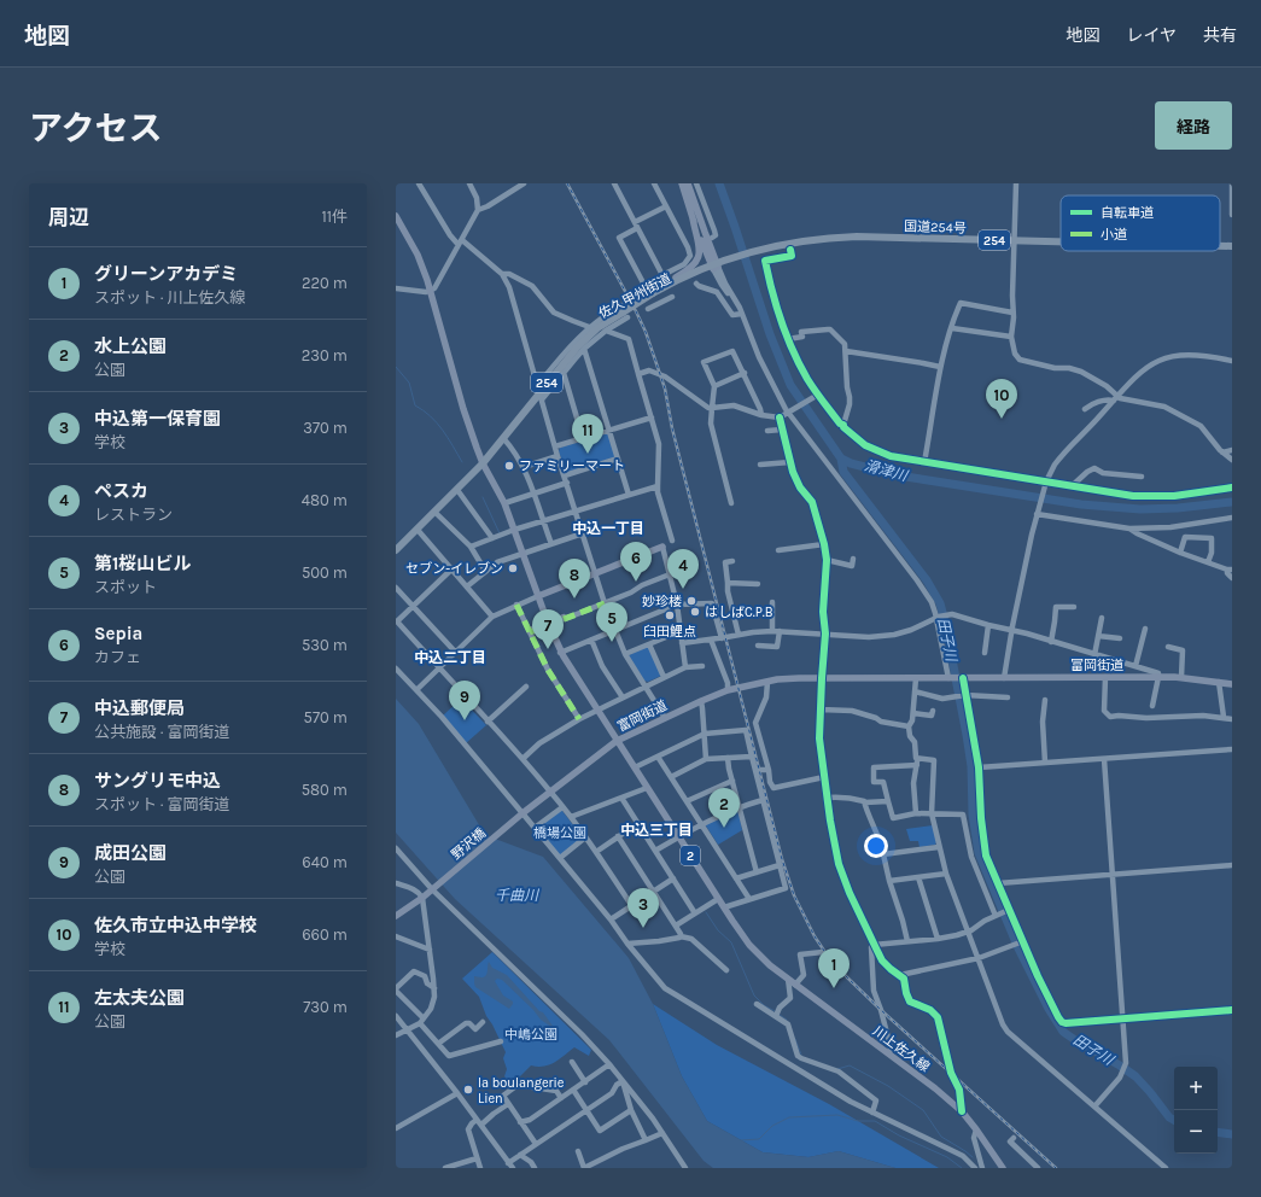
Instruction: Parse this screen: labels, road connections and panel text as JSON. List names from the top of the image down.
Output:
{
  "streets": {
    "highway": ["国道254号", "254", "佐久甲州街道"],
    "main road": [
      "富岡街道",
      "野沢橋",
      "2",
      "川上佐久線"
    ]
  },
  "crossings": [
    ["国道254号", "佐久甲州街道"],
    ["佐久甲州街道", "富岡街道"],
    ["富岡街道", "野沢橋"],
    ["富岡街道", "2"],
    ["野沢橋", "2"],
    ["2", "川上佐久線"]
  ],
  "districts": ["中込一丁目", "中込二丁目", "中込三丁目"],
  "water": ["滑津川", "田子川", "千曲川"],
  "parks": ["橋場公園", "中嶋公園"],
  "places": [
    "ファミリーマート",
    "セブン-イレブン",
    "妙珍楼",
    "はしばC.P.B",
    "臼田鯉点",
    "la boulangerie Lien"
  ],
  "legend": ["自転車道", "小道"],
  "page": {
    "header": "地図",
    "nav": ["地図", "レイヤ", "共有"],
    "title": "アクセス",
    "buttons": "経路",
    "heading": ["周辺", "11件"],
    "list": [
      {
        "mark": "1",
        "name": "グリーンアカデミ",
        "note": "スポット · 川上佐久線",
        "value": "220 m"
      },
      {
        "mark": "2",
        "name": "水上公園",
        "note": "公園",
        "value": "230 m"
      },
      {
        "mark": "3",
        "name": "中込第一保育園",
        "note": "学校",
        "value": "370 m"
      },
      {
        "mark": "4",
        "name": "ペスカ",
        "note": "レストラン",
        "value": "480 m"
      },
      {
        "mark": "5",
        "name": "第1桜山ビル",
        "note": "スポット",
        "value": "500 m"
      },
      {
        "mark": "6",
        "name": "Sepia",
        "note": "カフェ",
        "value": "530 m"
      },
      {
        "mark": "7",
        "name": "中込郵便局",
        "note": "公共施設 · 富岡街道",
        "value": "570 m"
      },
      {
        "mark": "8",
        "name": "サングリモ中込",
        "note": "スポット · 富岡街道",
        "value": "580 m"
      },
      {
        "mark": "9",
        "name": "成田公園",
        "note": "公園",
        "value": "640 m"
      },
      {
        "mark": "10",
        "name": "佐久市立中込中学校",
        "note": "学校",
        "value": "660 m"
      },
      {
        "mark": "11",
        "name": "左太夫公園",
        "note": "公園",
        "value": "730 m"
      }
    ],
    "pins": [
      "10",
      "11",
      "6",
      "4",
      "8",
      "5",
      "7",
      "9",
      "2",
      "3",
      "1"
    ],
    "map_buttons": ["+", "−"]
  }
}
